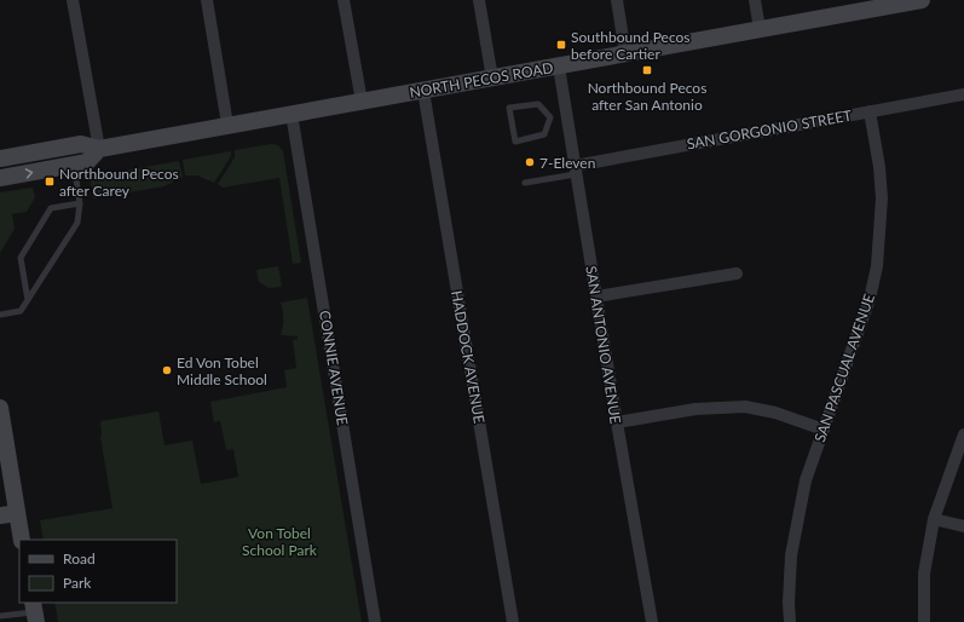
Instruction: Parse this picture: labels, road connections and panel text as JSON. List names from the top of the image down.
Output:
{
  "streets": {
    "main road": ["NORTH PECOS ROAD"],
    "street": [
      "SAN GORGONIO STREET",
      "SAN ANTONIO AVENUE",
      "HADDOCK AVENUE",
      "CONNIE AVENUE",
      "SAN PASCUAL AVENUE"
    ]
  },
  "crossings": [
    ["NORTH PECOS ROAD", "SAN ANTONIO AVENUE"],
    ["NORTH PECOS ROAD", "HADDOCK AVENUE"],
    ["NORTH PECOS ROAD", "CONNIE AVENUE"],
    ["SAN GORGONIO STREET", "SAN ANTONIO AVENUE"],
    ["SAN GORGONIO STREET", "SAN PASCUAL AVENUE"]
  ],
  "parks": ["Von Tobel School Park"],
  "places": {
    "transit": ["Southbound Pecos before Cartier", "Northbound Pecos after San Antonio", "Northbound Pecos after Carey"],
    "other": ["7-Eleven", "Ed Von Tobel Middle School"]
  },
  "legend": ["Road", "Park"]
}
